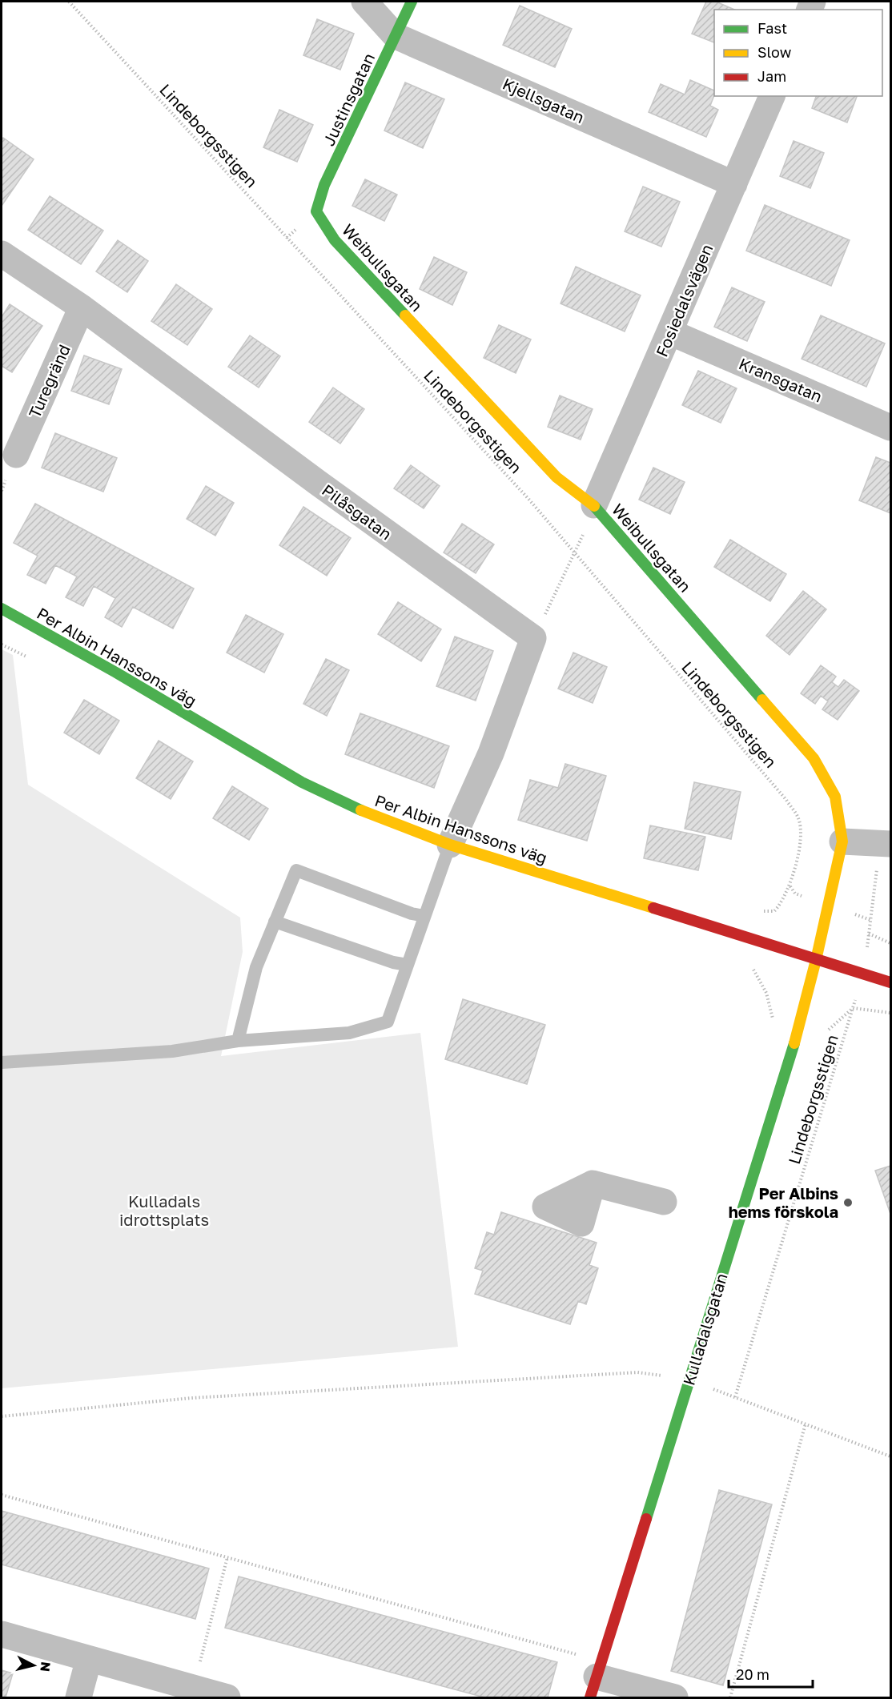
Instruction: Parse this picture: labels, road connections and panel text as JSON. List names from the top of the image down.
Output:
{
  "streets": {
    "street": [
      "Justinsgatan",
      "Kjellsgatan",
      "Weibullsgatan",
      "Fosiedalsvägen",
      "Kransgatan",
      "Turegränd",
      "Pilåsgatan",
      "Per Albin Hanssons väg",
      "Kulladalsgatan"
    ],
    "path": ["Lindeborgsstigen"]
  },
  "crossings": [
    ["Justinsgatan", "Kjellsgatan"],
    ["Justinsgatan", "Weibullsgatan"],
    ["Kjellsgatan", "Fosiedalsvägen"],
    ["Lindeborgsstigen", "Per Albin Hanssons väg"],
    ["Weibullsgatan", "Fosiedalsvägen"],
    ["Weibullsgatan", "Per Albin Hanssons väg"],
    ["Weibullsgatan", "Kulladalsgatan"],
    ["Fosiedalsvägen", "Kransgatan"],
    ["Turegränd", "Pilåsgatan"],
    ["Per Albin Hanssons väg", "Kulladalsgatan"]
  ],
  "parks": ["Kulladals idrottsplats"],
  "places": ["Per Albins hems förskola"],
  "legend": ["Fast", "Slow", "Jam"],
  "scale_bar": "20 m",
  "north": "right"
}
